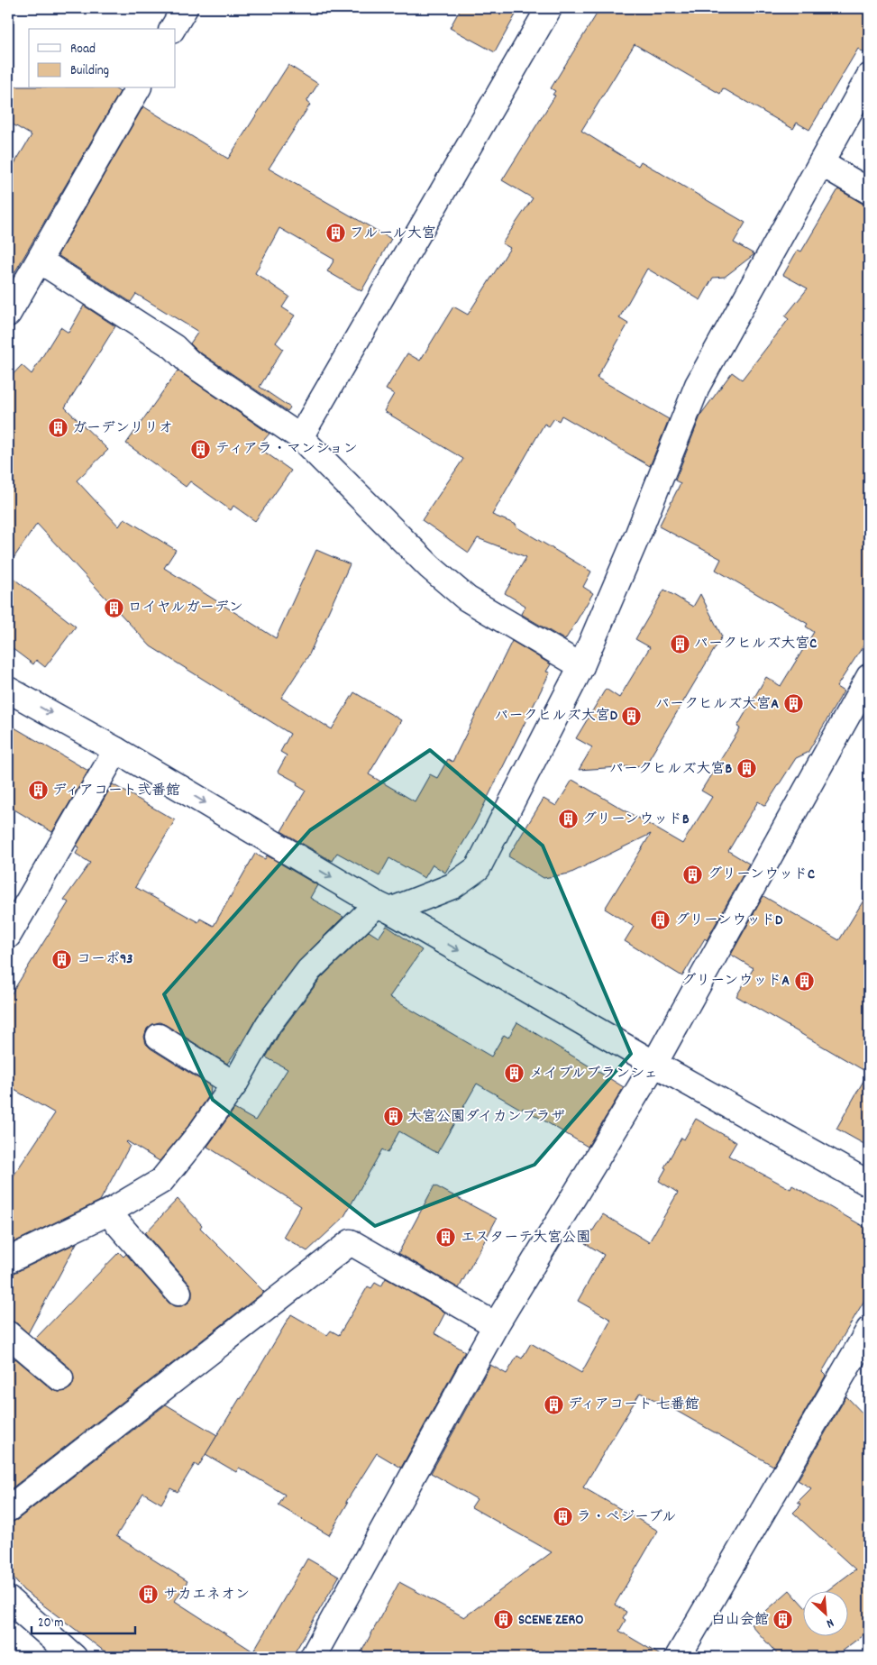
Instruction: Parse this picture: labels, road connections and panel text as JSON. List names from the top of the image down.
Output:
{
  "places": {
    "building": [
      "フルール大宮",
      "ガーデンリリオ",
      "ティアラ・マンション",
      "ロイヤルガーデン",
      "パークヒルズ大宮C",
      "パークヒルズ大宮A",
      "パークヒルズ大宮D",
      "パークヒルズ大宮B",
      "ディアコート弐番館",
      "グリーンウッドB",
      "グリーンウッドC",
      "グリーンウッドD",
      "コーポ93",
      "グリーンウッドA",
      "メイプルブランシェ",
      "大宮公園ダイカンプラザ",
      "エスターテ大宮公園",
      "ディアコート 七番館",
      "ラ・ペジーブル",
      "サカエネオン",
      "SCENE ZERO",
      "白山会館"
    ]
  },
  "legend": ["Road", "Building"],
  "scale_bar": "20 m",
  "north": "bottom right"
}
